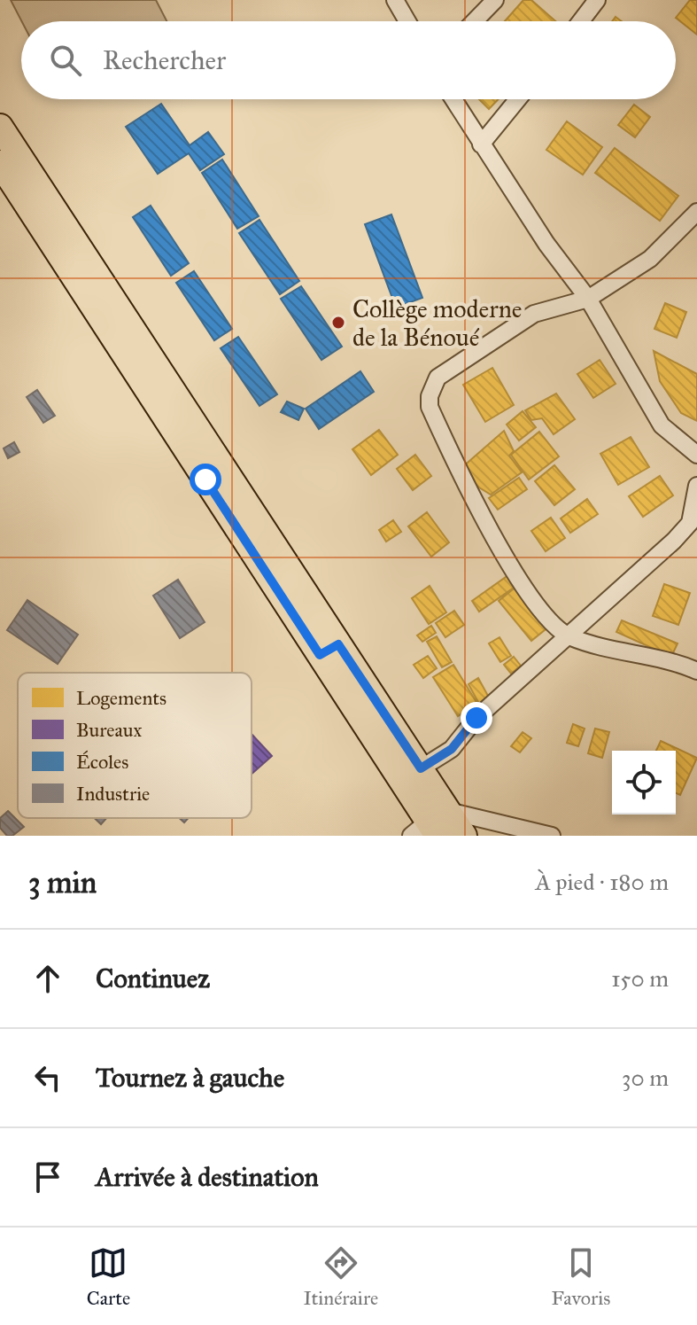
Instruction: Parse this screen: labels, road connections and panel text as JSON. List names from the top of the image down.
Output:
{
  "places": ["Collège moderne de la Bénoué"],
  "legend": [
    "Logements",
    "Bureaux",
    "Écoles",
    "Industrie"
  ],
  "page": {
    "search": "Rechercher",
    "heading": ["3 min", "À pied · 180 m"],
    "list": [
      ["Continuez", "150 m"],
      ["Tournez à gauche", "30 m"],
      "Arrivée à destination"
    ],
    "nav": ["Carte", "Itinéraire", "Favoris"]
  }
}
